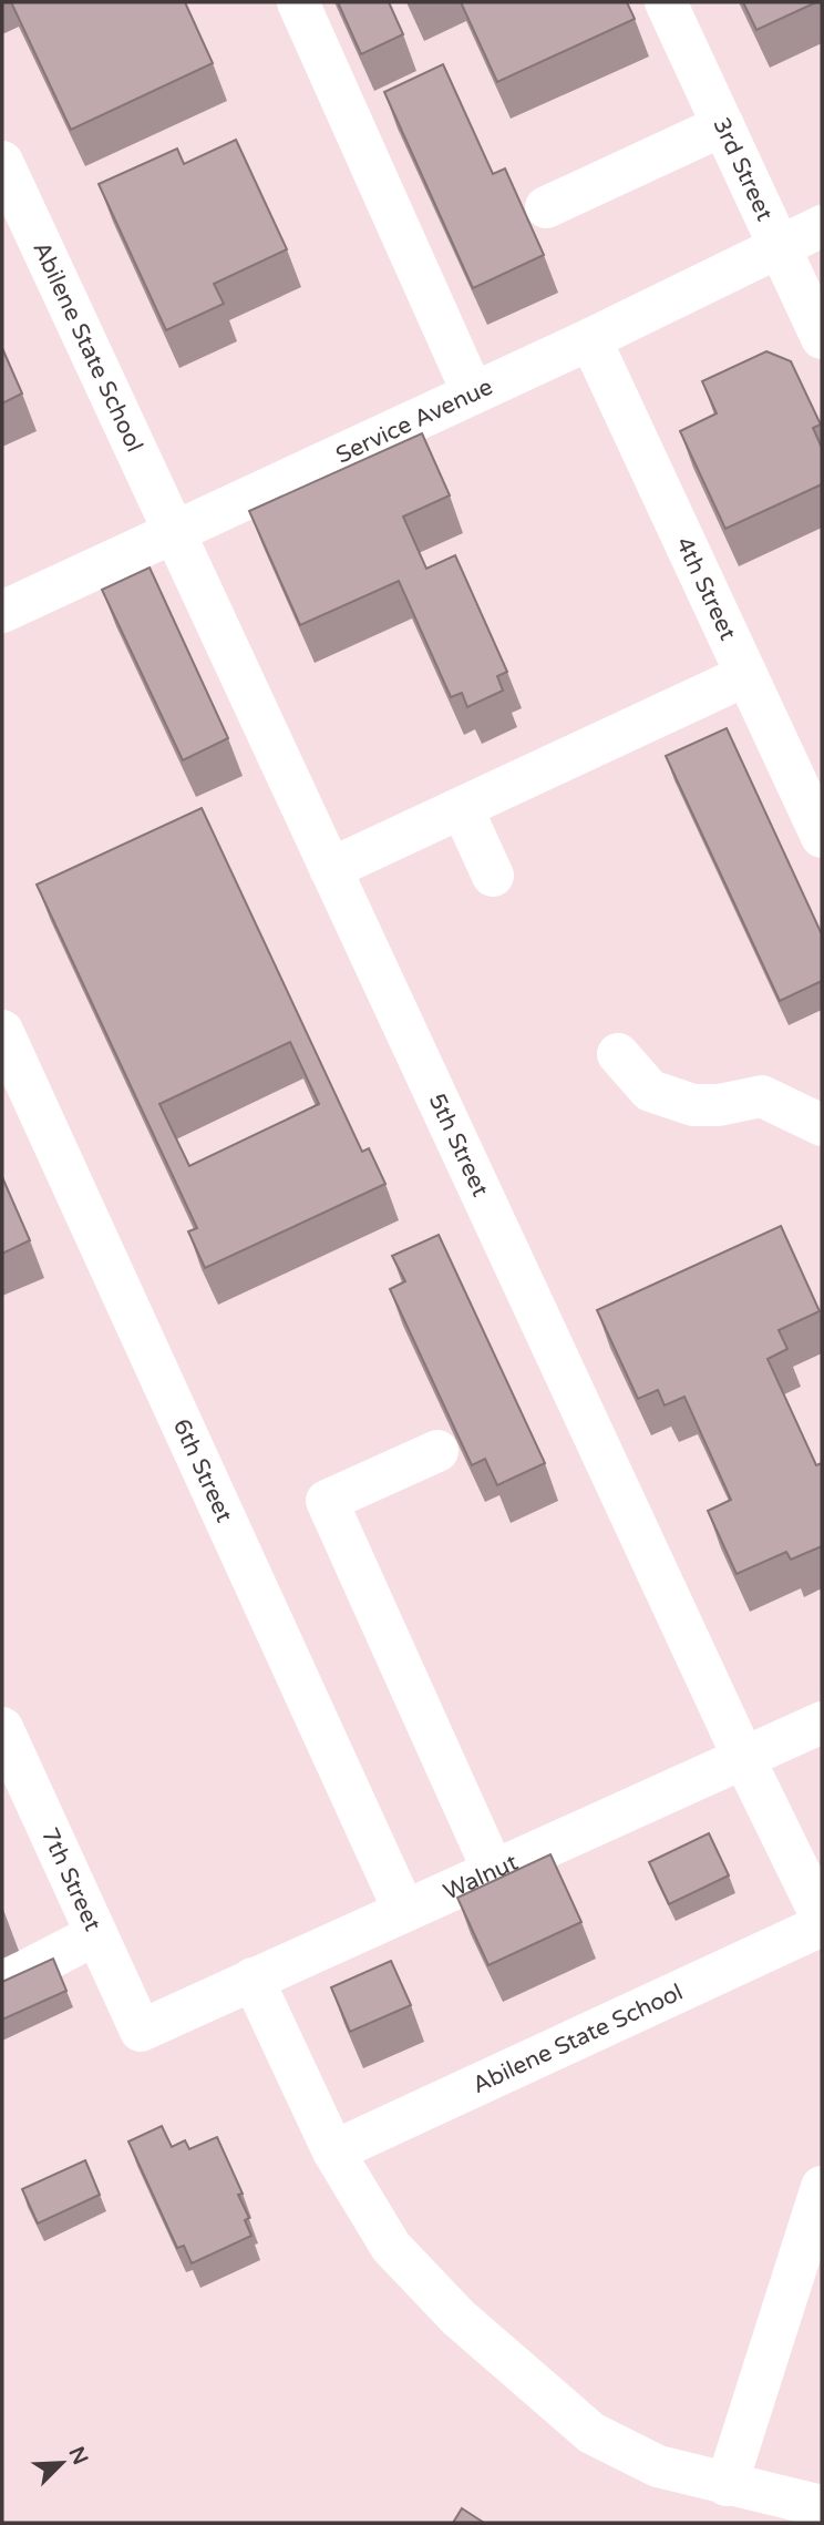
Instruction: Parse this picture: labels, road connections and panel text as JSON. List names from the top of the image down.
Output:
{
  "streets": {
    "street": [
      "3rd Street",
      "Abilene State School",
      "Service Avenue",
      "4th Street",
      "5th Street",
      "6th Street",
      "Walnut",
      "7th Street"
    ]
  },
  "crossings": [
    ["3rd Street", "Service Avenue"],
    ["Abilene State School", "Service Avenue"],
    ["Abilene State School", "5th Street"],
    ["Abilene State School", "Walnut"],
    ["Service Avenue", "4th Street"],
    ["Service Avenue", "5th Street"],
    ["5th Street", "Walnut"],
    ["6th Street", "Walnut"],
    ["Walnut", "7th Street"]
  ],
  "north": "top right"
}
